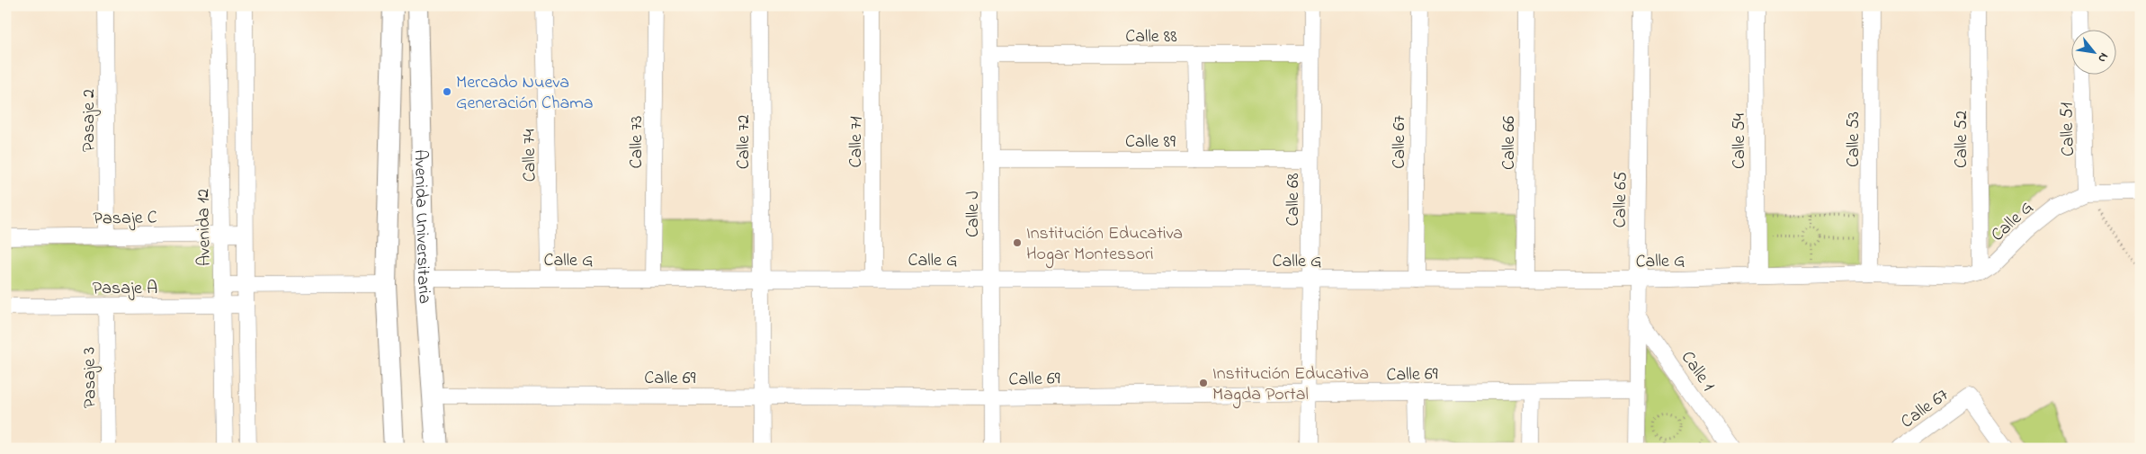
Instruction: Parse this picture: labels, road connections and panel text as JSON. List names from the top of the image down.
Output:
{
  "streets": {
    "street": [
      "Calle 88",
      "Pasaje 2",
      "Calle 51",
      "Calle 53",
      "Calle 52",
      "Calle 89",
      "Calle 54",
      "Calle 73",
      "Calle 72",
      "Calle 71",
      "Calle 67",
      "Calle 66",
      "Calle 74",
      "Calle 68",
      "Calle 65",
      "Calle J",
      "Pasaje C",
      "Calle G",
      "Avenida 12",
      "Avenida Universitaria",
      "Pasaje A",
      "Calle 1",
      "Calle 69",
      "Pasaje 3"
    ]
  },
  "crossings": [
    ["Calle 88", "Calle 68"],
    ["Calle 88", "Calle J"],
    ["Pasaje 2", "Pasaje C"],
    ["Calle 51", "Calle G"],
    ["Calle 53", "Calle G"],
    ["Calle 52", "Calle G"],
    ["Calle 89", "Calle 68"],
    ["Calle 89", "Calle J"],
    ["Calle 54", "Calle G"],
    ["Calle 73", "Calle G"],
    ["Calle 72", "Calle G"],
    ["Calle 72", "Calle 69"],
    ["Calle 71", "Calle G"],
    ["Calle 67", "Calle G"],
    ["Calle 66", "Calle G"],
    ["Calle 74", "Calle G"],
    ["Calle 68", "Calle G"],
    ["Calle 68", "Calle 69"],
    ["Calle 65", "Calle G"],
    ["Calle 65", "Calle 1"],
    ["Calle 65", "Calle 69"],
    ["Calle J", "Calle G"],
    ["Calle J", "Calle 69"],
    ["Pasaje C", "Avenida 12"],
    ["Calle G", "Avenida Universitaria"],
    ["Avenida 12", "Pasaje A"],
    ["Avenida Universitaria", "Calle 69"],
    ["Pasaje A", "Pasaje 3"]
  ],
  "places": ["Mercado Nueva Generación Chama", "Institución Educativa Hogar Montessori", "Institución Educativa Magda Portal"],
  "north": "bottom right"
}
